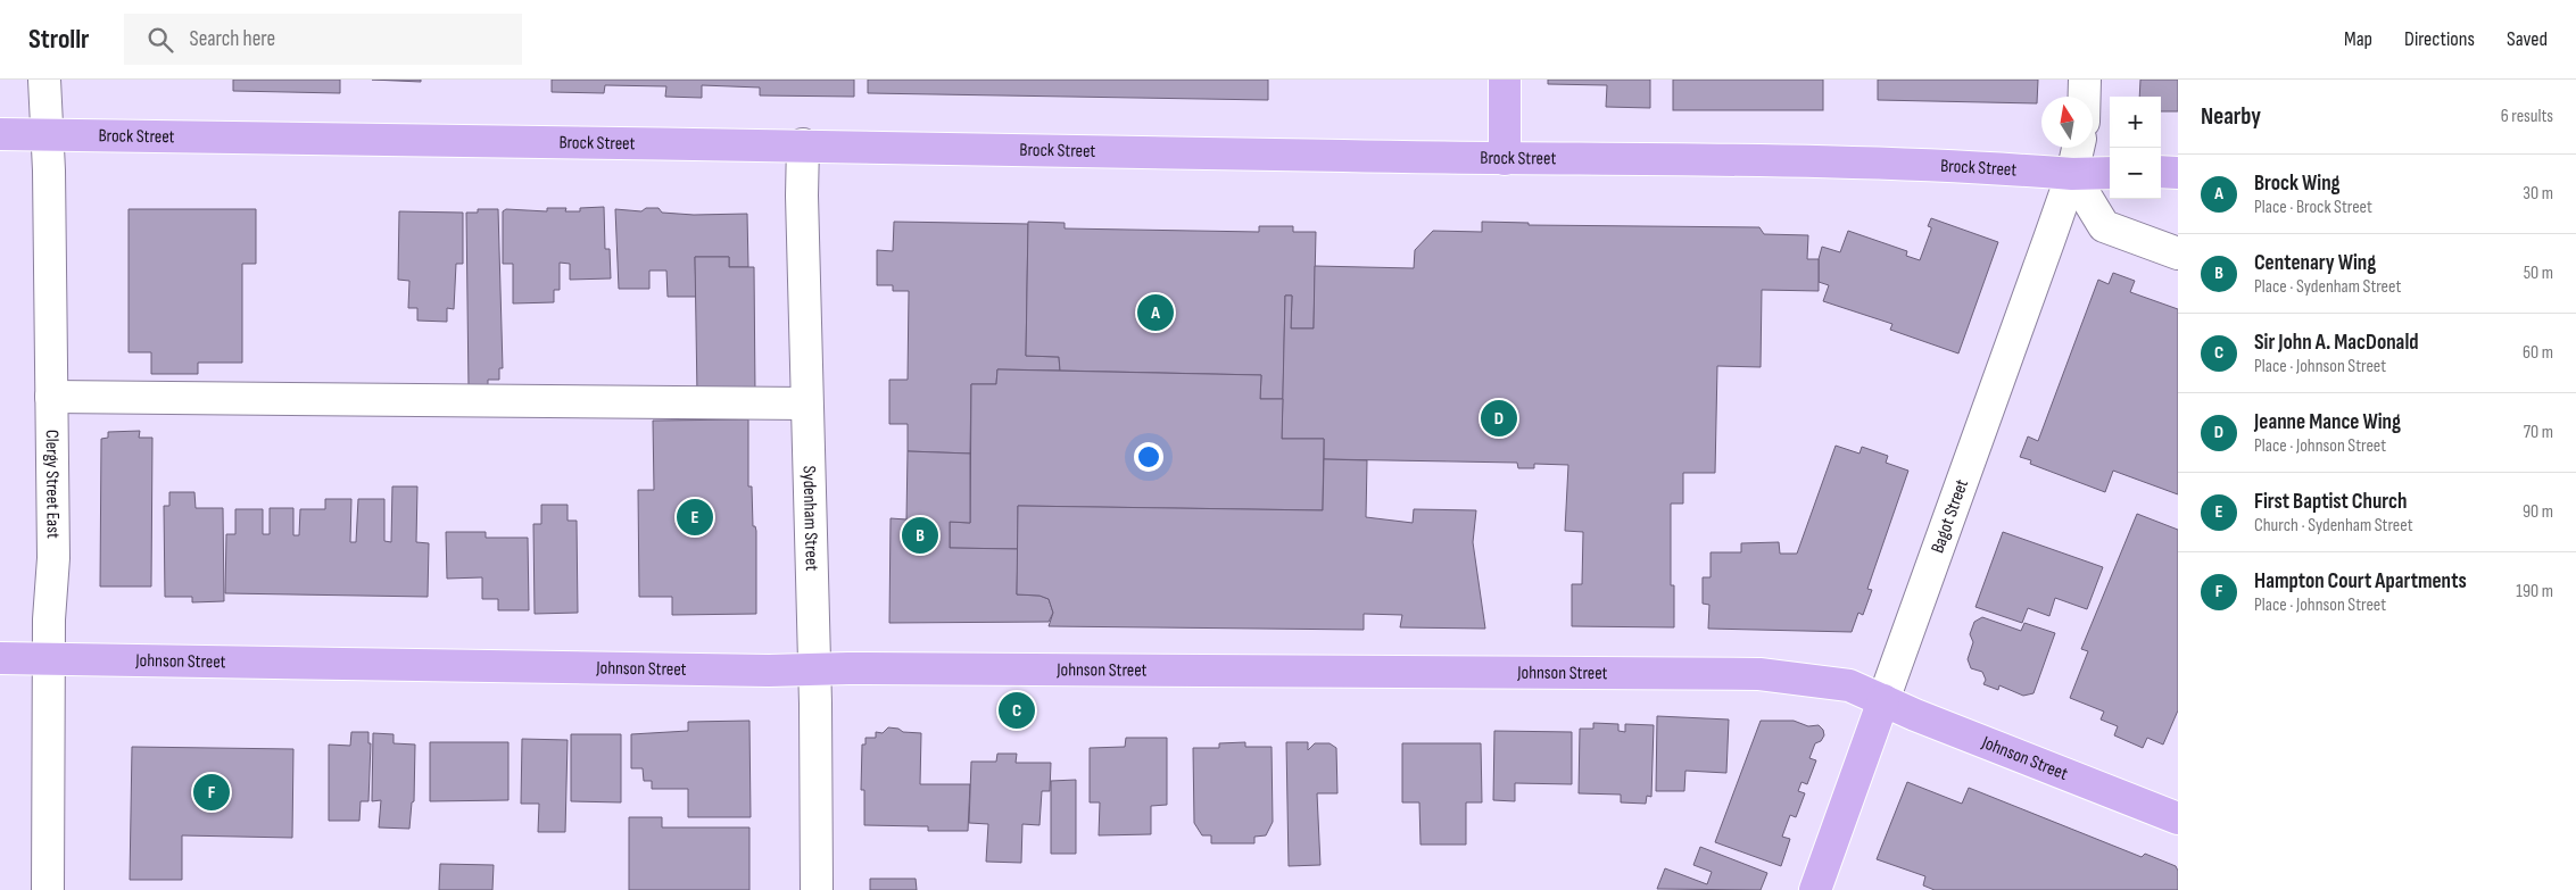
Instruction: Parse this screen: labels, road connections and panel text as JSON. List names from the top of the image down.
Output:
{
  "streets": {
    "main road": ["Brock Street", "Bagot Street", "Johnson Street"],
    "street": ["Clergy Street East", "Sydenham Street"]
  },
  "crossings": [
    ["Brock Street", "Clergy Street East"],
    ["Brock Street", "Bagot Street"],
    ["Brock Street", "Sydenham Street"],
    ["Clergy Street East", "Johnson Street"],
    ["Bagot Street", "Johnson Street"],
    ["Sydenham Street", "Johnson Street"]
  ],
  "north": "top",
  "page": {
    "header": "Strollr",
    "search": "Search here",
    "nav": ["Map", "Directions", "Saved"],
    "heading": ["Nearby", "6 results"],
    "map_buttons": ["+", "−"],
    "list": [
      {
        "mark": "A",
        "name": "Brock Wing",
        "note": "Place · Brock Street",
        "value": "30 m"
      },
      {
        "mark": "B",
        "name": "Centenary Wing",
        "note": "Place · Sydenham Street",
        "value": "50 m"
      },
      {
        "mark": "C",
        "name": "Sir John A. MacDonald",
        "note": "Place · Johnson Street",
        "value": "60 m"
      },
      {
        "mark": "D",
        "name": "Jeanne Mance Wing",
        "note": "Place · Johnson Street",
        "value": "70 m"
      },
      {
        "mark": "E",
        "name": "First Baptist Church",
        "note": "Church · Sydenham Street",
        "value": "90 m"
      },
      {
        "mark": "F",
        "name": "Hampton Court Apartments",
        "note": "Place · Johnson Street",
        "value": "190 m"
      }
    ],
    "pins": [
      "A",
      "D",
      "E",
      "B",
      "C",
      "F"
    ]
  }
}
